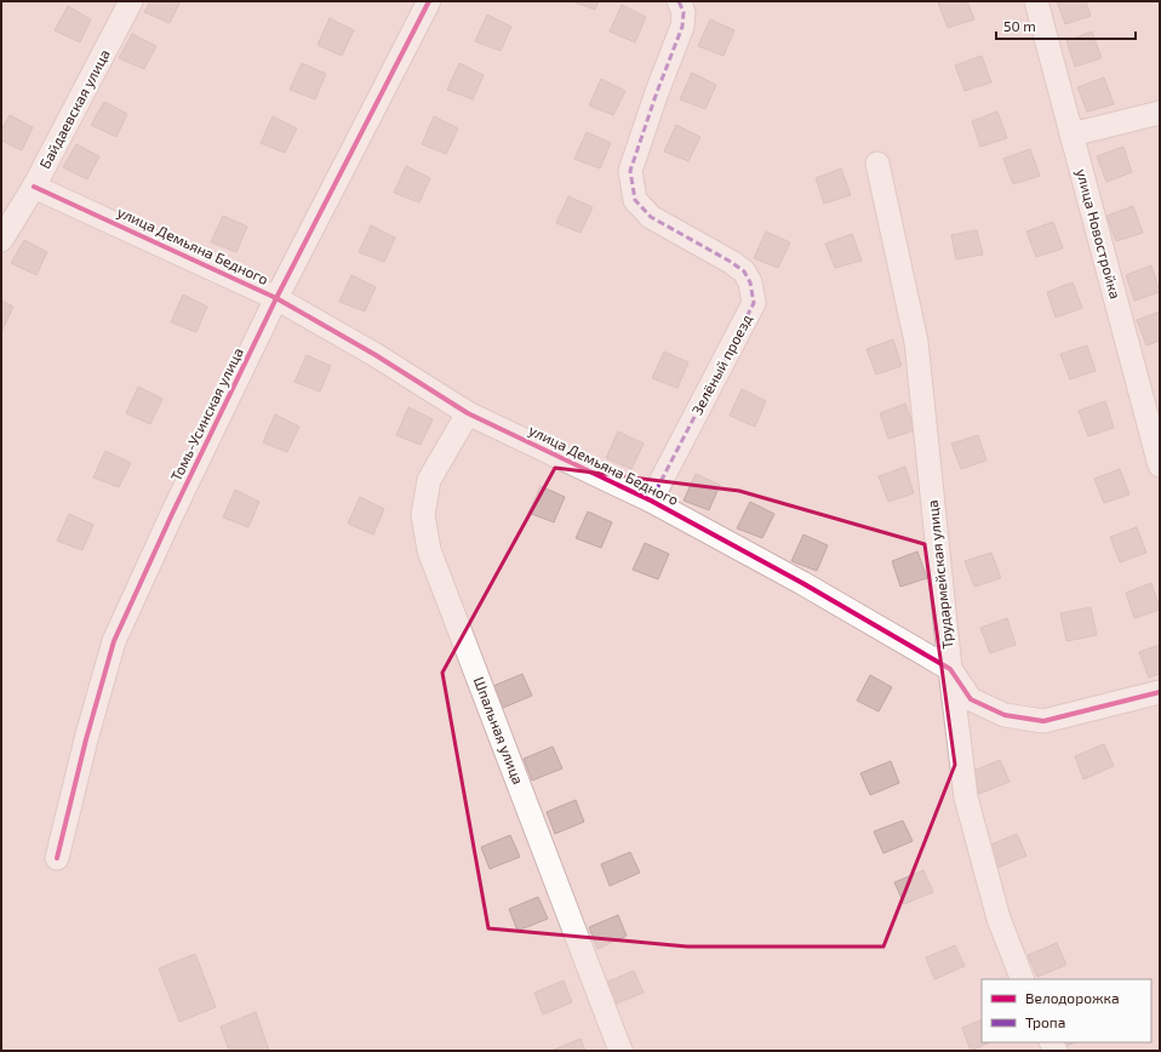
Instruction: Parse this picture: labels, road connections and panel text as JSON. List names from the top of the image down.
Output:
{
  "streets": {
    "street": [
      "Байдаевская улица",
      "улица Новостройка",
      "улица Демьяна Бедного",
      "Зелёный проезд",
      "Томь-Усинская улица",
      "Трудармейская улица",
      "Шпальная улица"
    ]
  },
  "crossings": [
    ["Байдаевская улица", "улица Демьяна Бедного"],
    ["улица Демьяна Бедного", "Зелёный проезд"],
    ["улица Демьяна Бедного", "Томь-Усинская улица"],
    ["улица Демьяна Бедного", "Трудармейская улица"],
    ["улица Демьяна Бедного", "Шпальная улица"]
  ],
  "legend": ["Велодорожка", "Тропа"],
  "scale_bar": "50 m"
}
